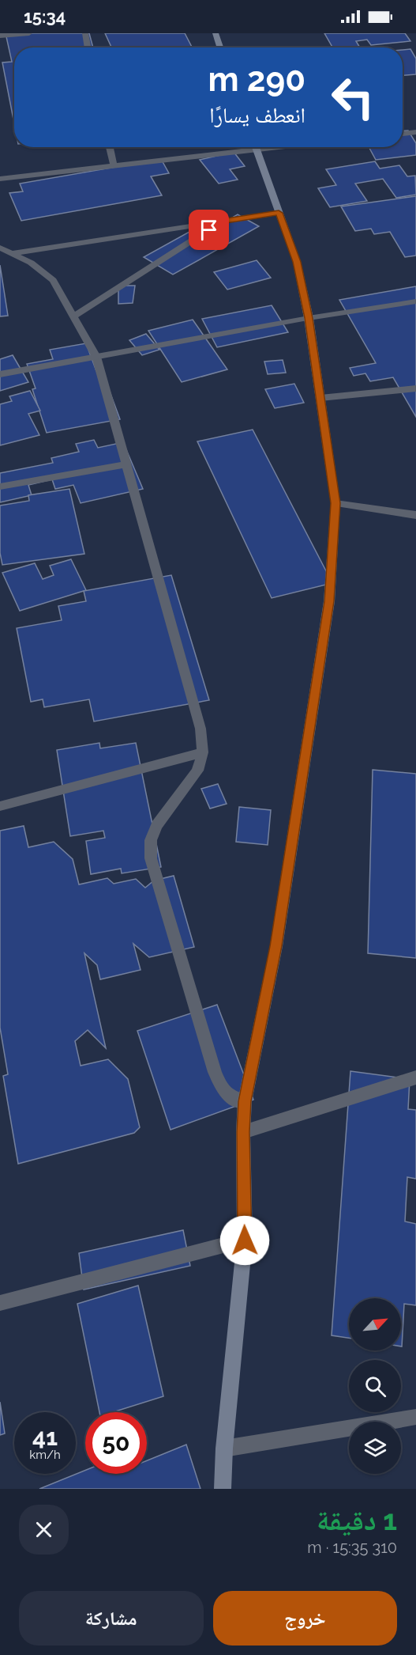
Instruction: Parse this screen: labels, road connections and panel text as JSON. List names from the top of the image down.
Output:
{
  "north": "top right",
  "page": {
    "status": "15:34",
    "turn": ["290 m", "انعطف يسارًا"],
    "speed": "41 km/h",
    "limit": "50",
    "heading": ["1 دقيقة", "310 m · 15:35"],
    "buttons": ["خروج", "مشاركة"]
  }
}
